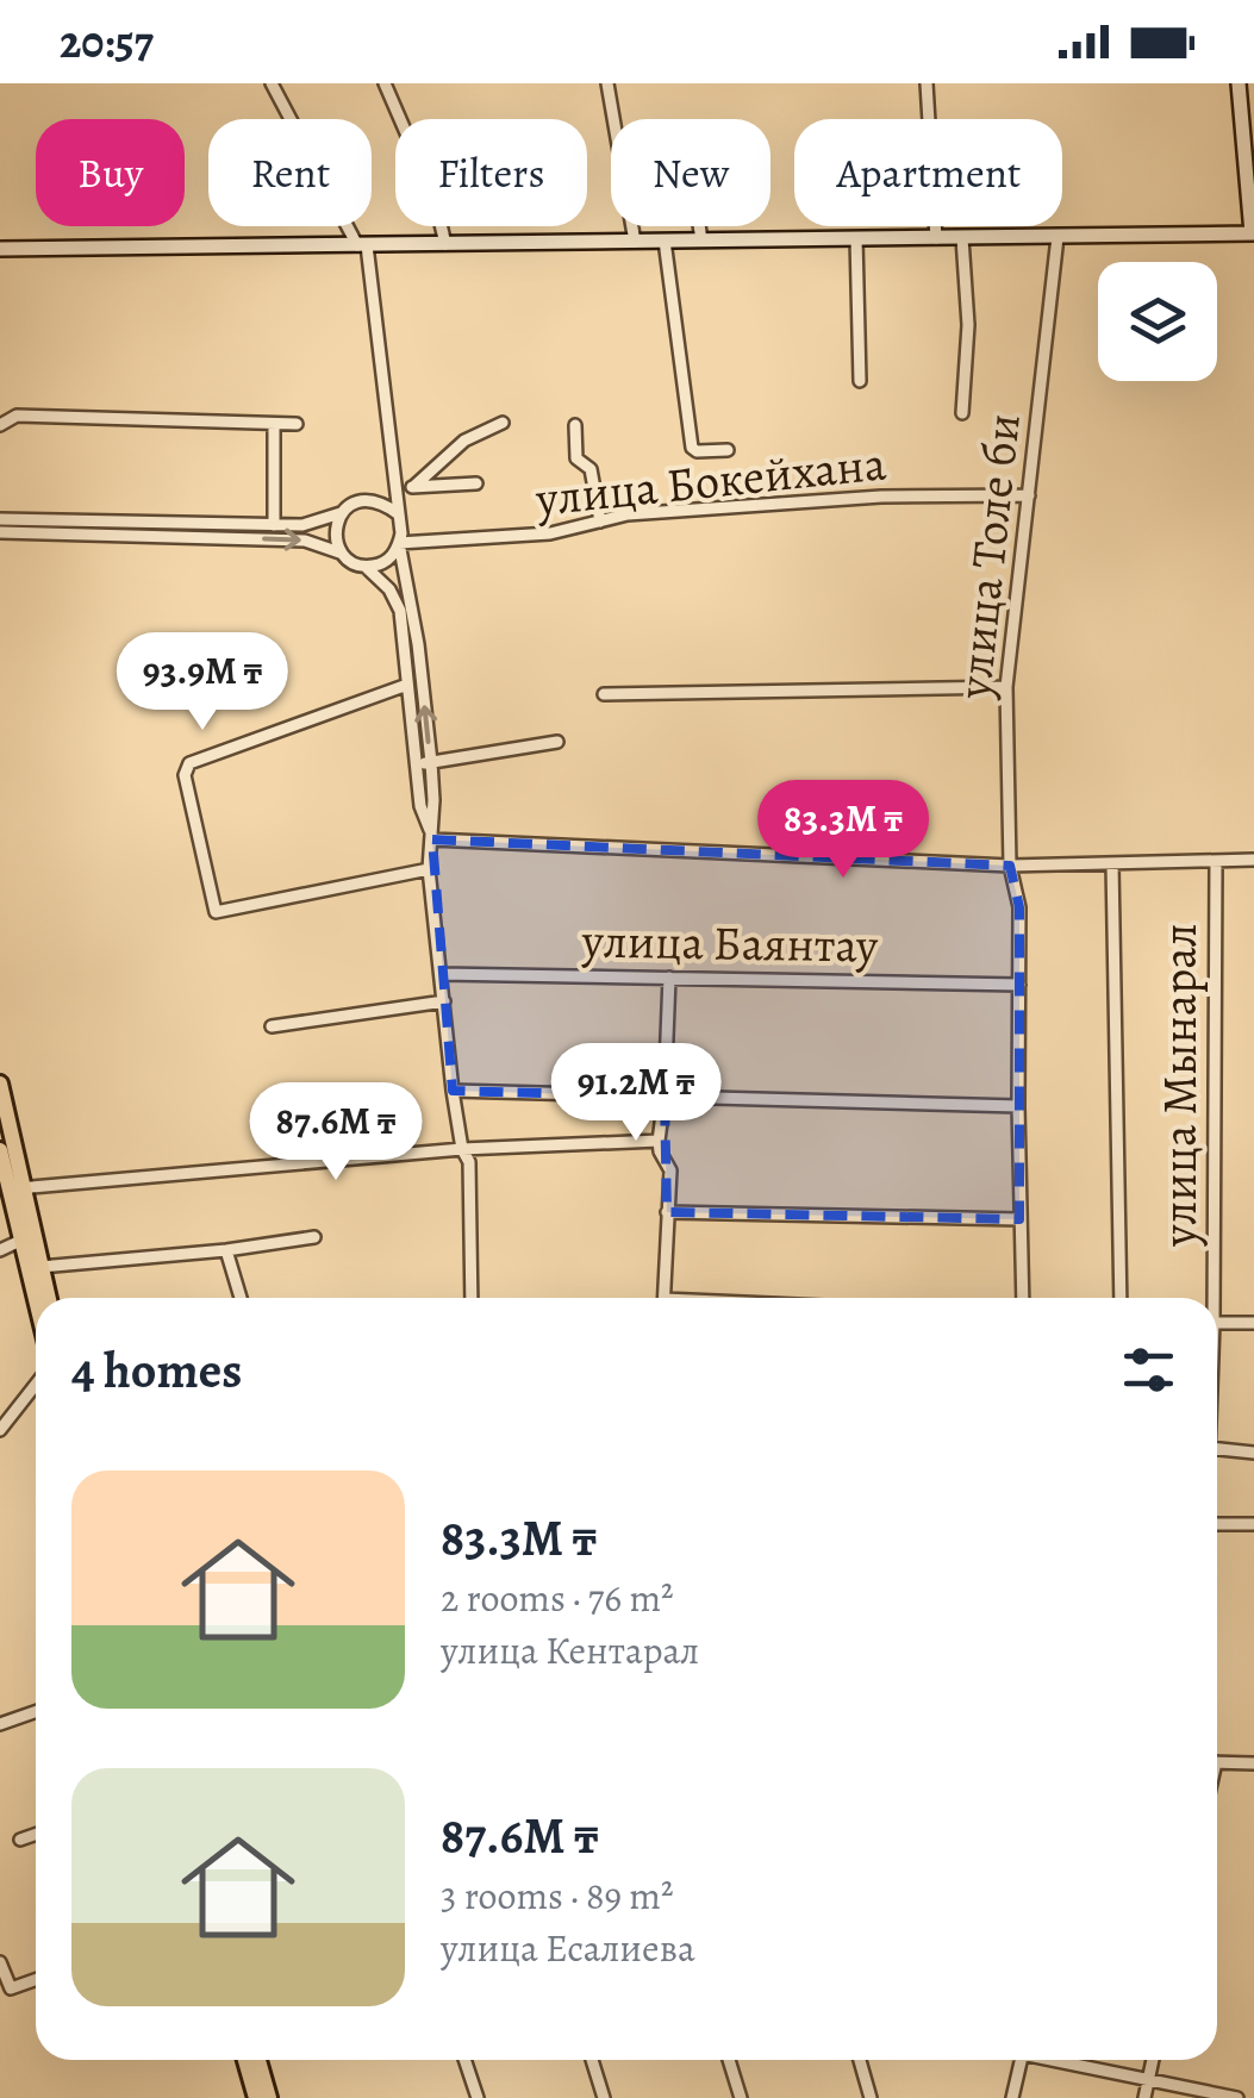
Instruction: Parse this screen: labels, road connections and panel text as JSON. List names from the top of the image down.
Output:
{
  "streets": {
    "street": [
      "улица Бокейхана",
      "улица Толе би",
      "улица Баянтау",
      "улица Мынарал"
    ]
  },
  "crossings": [
    ["улица Бокейхана", "улица Толе би"],
    ["улица Толе би", "улица Баянтау"]
  ],
  "page": {
    "status": "20:57",
    "chip": [
      "Buy",
      "Rent",
      "Filters",
      "New",
      "Apartment"
    ],
    "price": [
      "93.9M ₸",
      "83.3M ₸",
      "91.2M ₸",
      "87.6M ₸"
    ],
    "heading": "4 homes",
    "list": [
      {
        "name": "83.3M ₸",
        "note": "2 rooms · 76 m² · улица Кентарал"
      },
      {
        "name": "87.6M ₸",
        "note": "3 rooms · 89 m² · улица Есалиева"
      }
    ]
  }
}
